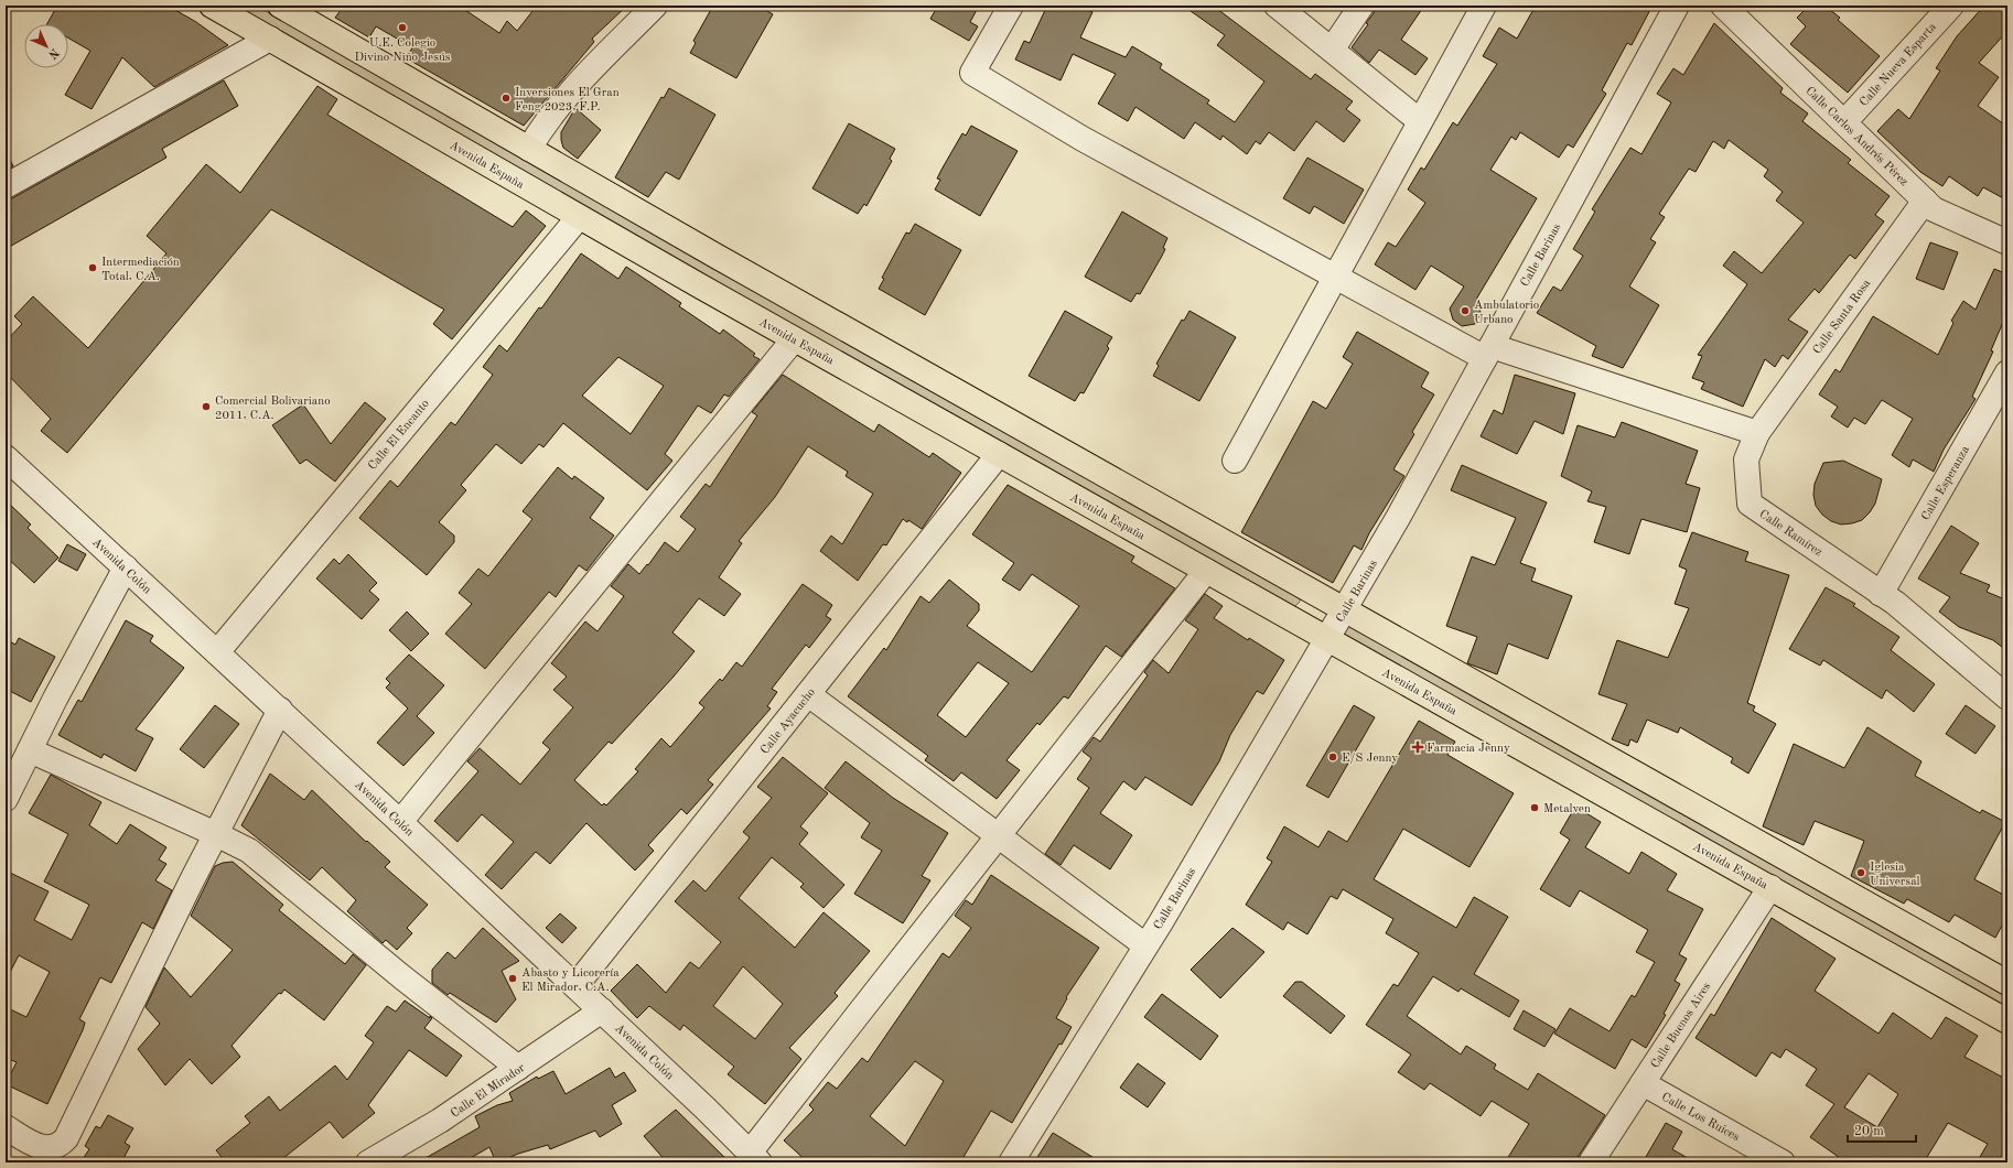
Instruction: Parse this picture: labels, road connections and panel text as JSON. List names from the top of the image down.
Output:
{
  "streets": {
    "main road": ["Avenida España"],
    "street": [
      "Calle Nueva Esparta",
      "Calle Carlos Andrés Pérez",
      "Calle Barinas",
      "Calle Santa Rosa",
      "Calle El Encanto",
      "Calle Esperanza",
      "Calle Ramírez",
      "Avenida Colón",
      "Calle Ayacucho",
      "Calle Buenos Aires",
      "Calle El Mirador",
      "Calle Los Ruices"
    ]
  },
  "crossings": [
    ["Calle Nueva Esparta", "Calle Carlos Andrés Pérez"],
    ["Calle Carlos Andrés Pérez", "Calle Santa Rosa"],
    ["Avenida España", "Calle Barinas"],
    ["Avenida España", "Calle El Encanto"],
    ["Avenida España", "Calle Ayacucho"],
    ["Avenida España", "Calle Buenos Aires"],
    ["Calle Santa Rosa", "Calle Ramírez"],
    ["Calle El Encanto", "Avenida Colón"],
    ["Calle Esperanza", "Calle Ramírez"],
    ["Avenida Colón", "Calle Ayacucho"],
    ["Avenida Colón", "Calle El Mirador"],
    ["Calle Buenos Aires", "Calle Los Ruices"]
  ],
  "places": {
    "other": [
      "U.E. Colegio Divino Niño Jesús",
      "Inversiones El Gran Feng 2023, F.P.",
      "Intermediación Total, C.A.",
      "Ambulatorio Urbano",
      "Comercial Bolivariano 2011, C.A.",
      "E/S Jenny",
      "Metalven",
      "Iglesia Universal",
      "Abasto y Licorería El Mirador, C.A."
    ],
    "health": ["Farmacia Jenny"]
  },
  "scale_bar": "20 m",
  "north": "bottom right"
}
